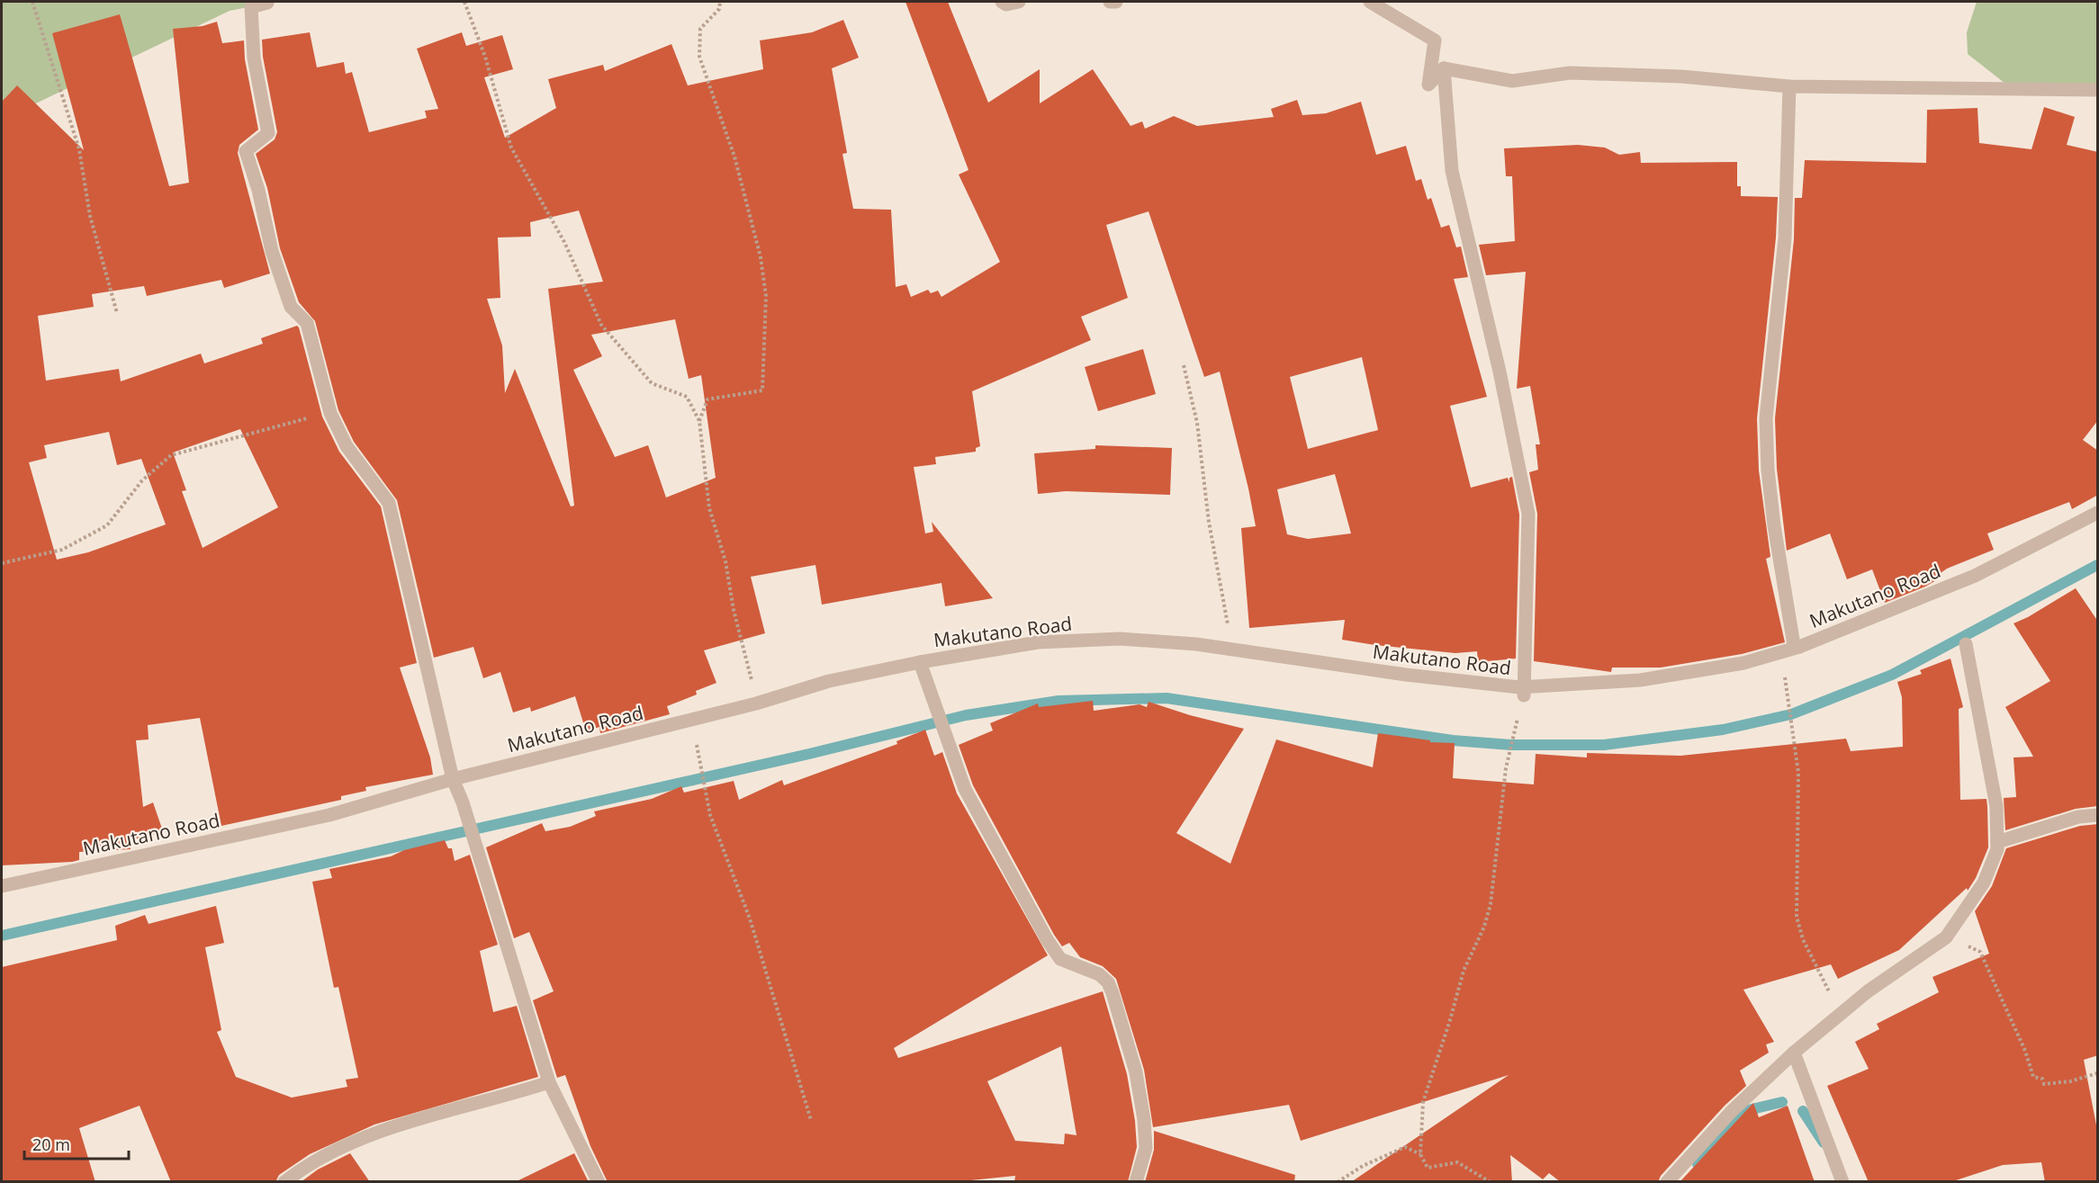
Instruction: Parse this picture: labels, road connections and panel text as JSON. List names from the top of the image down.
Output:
{
  "streets": {
    "street": ["Makutano Road"]
  },
  "scale_bar": "20 m"
}
